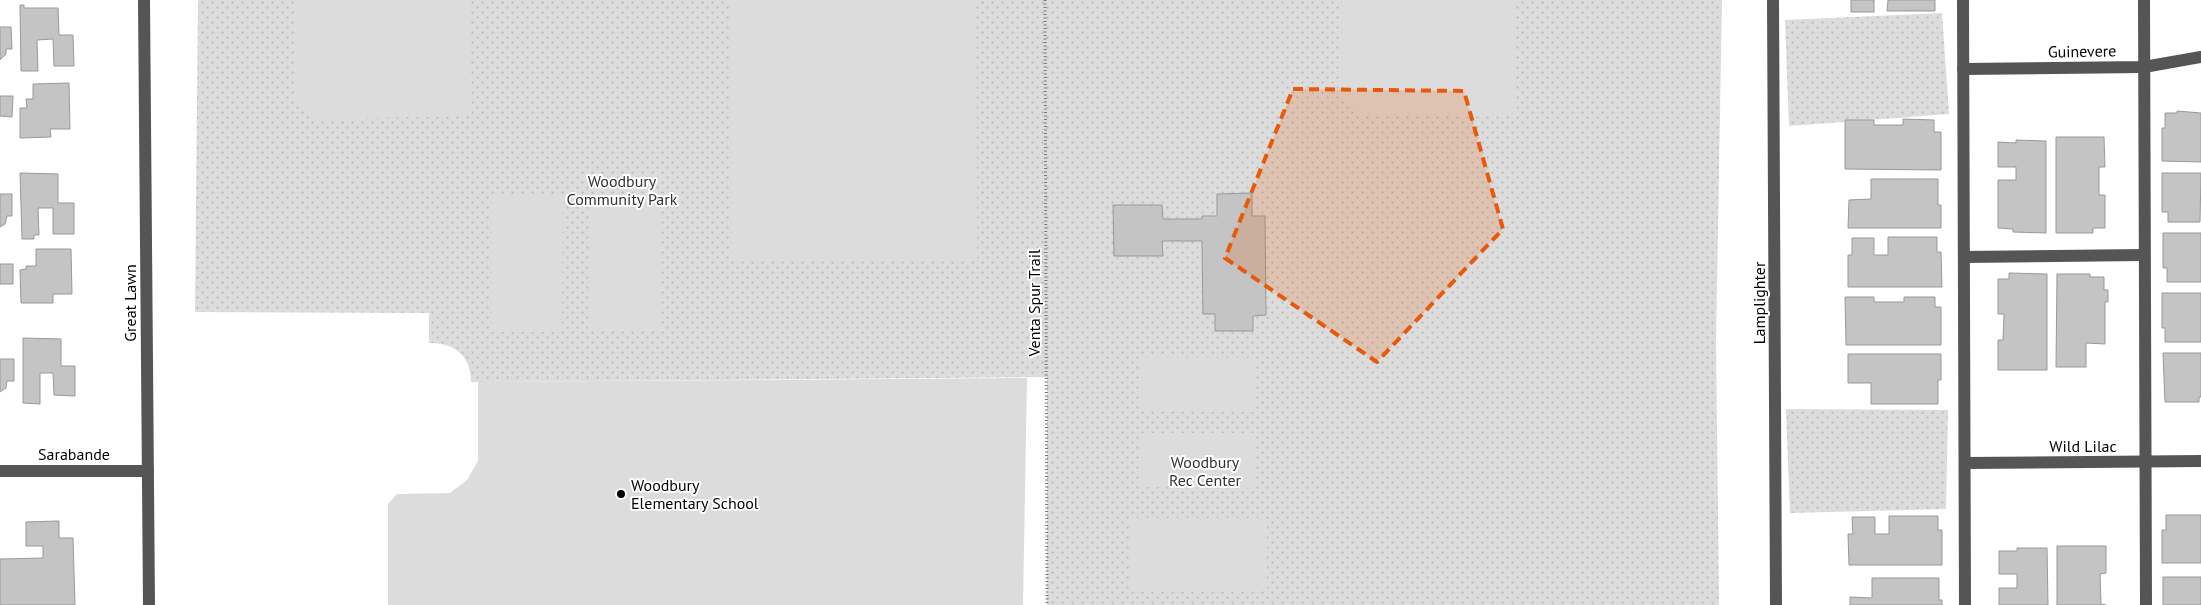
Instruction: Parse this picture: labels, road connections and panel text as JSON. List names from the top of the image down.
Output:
{
  "streets": {
    "street": [
      "Guinevere",
      "Great Lawn",
      "Lamplighter",
      "Wild Lilac",
      "Sarabande"
    ],
    "path": ["Venta Spur Trail"]
  },
  "crossings": [
    ["Great Lawn", "Sarabande"]
  ],
  "parks": ["Woodbury Community Park", "Woodbury Rec Center"],
  "places": ["Woodbury Elementary School"]
}
